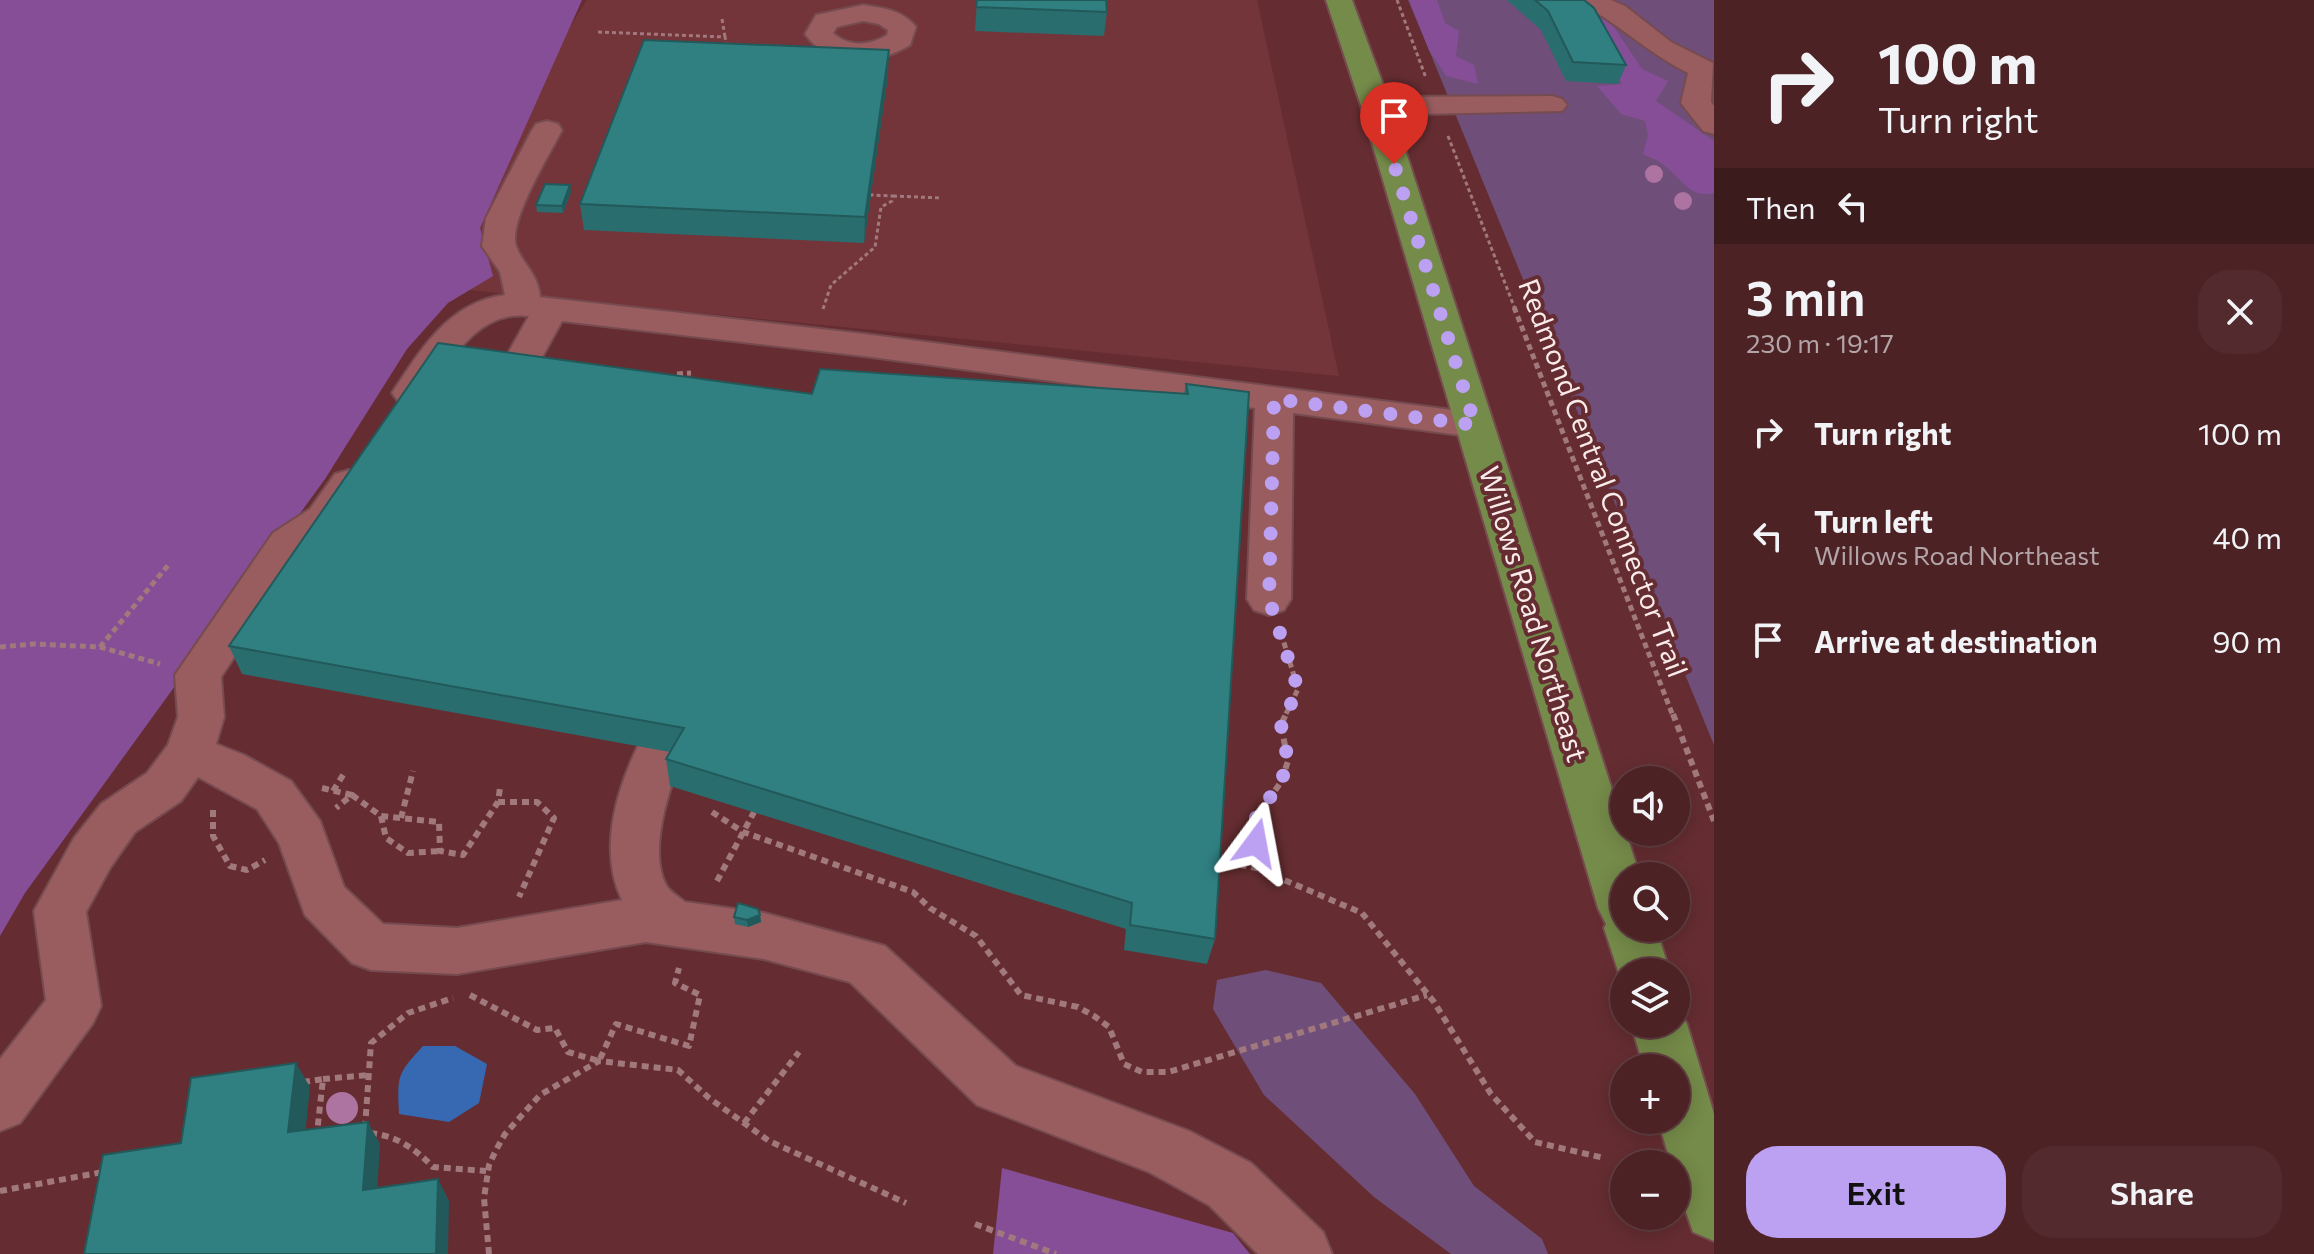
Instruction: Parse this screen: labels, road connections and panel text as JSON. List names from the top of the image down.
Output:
{
  "streets": {
    "main road": ["Willows Road Northeast"],
    "path": ["Redmond Central Connector Trail"]
  },
  "page": {
    "turn": ["100 m", "Turn right"],
    "then": "Then",
    "heading": ["3 min", "230 m · 19:17"],
    "list": [
      {
        "name": "Turn right",
        "value": "100 m"
      },
      {
        "name": "Turn left",
        "note": "Willows Road Northeast",
        "value": "40 m"
      },
      {
        "name": "Arrive at destination",
        "value": "90 m"
      }
    ],
    "map_buttons": ["+", "−"],
    "buttons": ["Exit", "Share"]
  }
}
